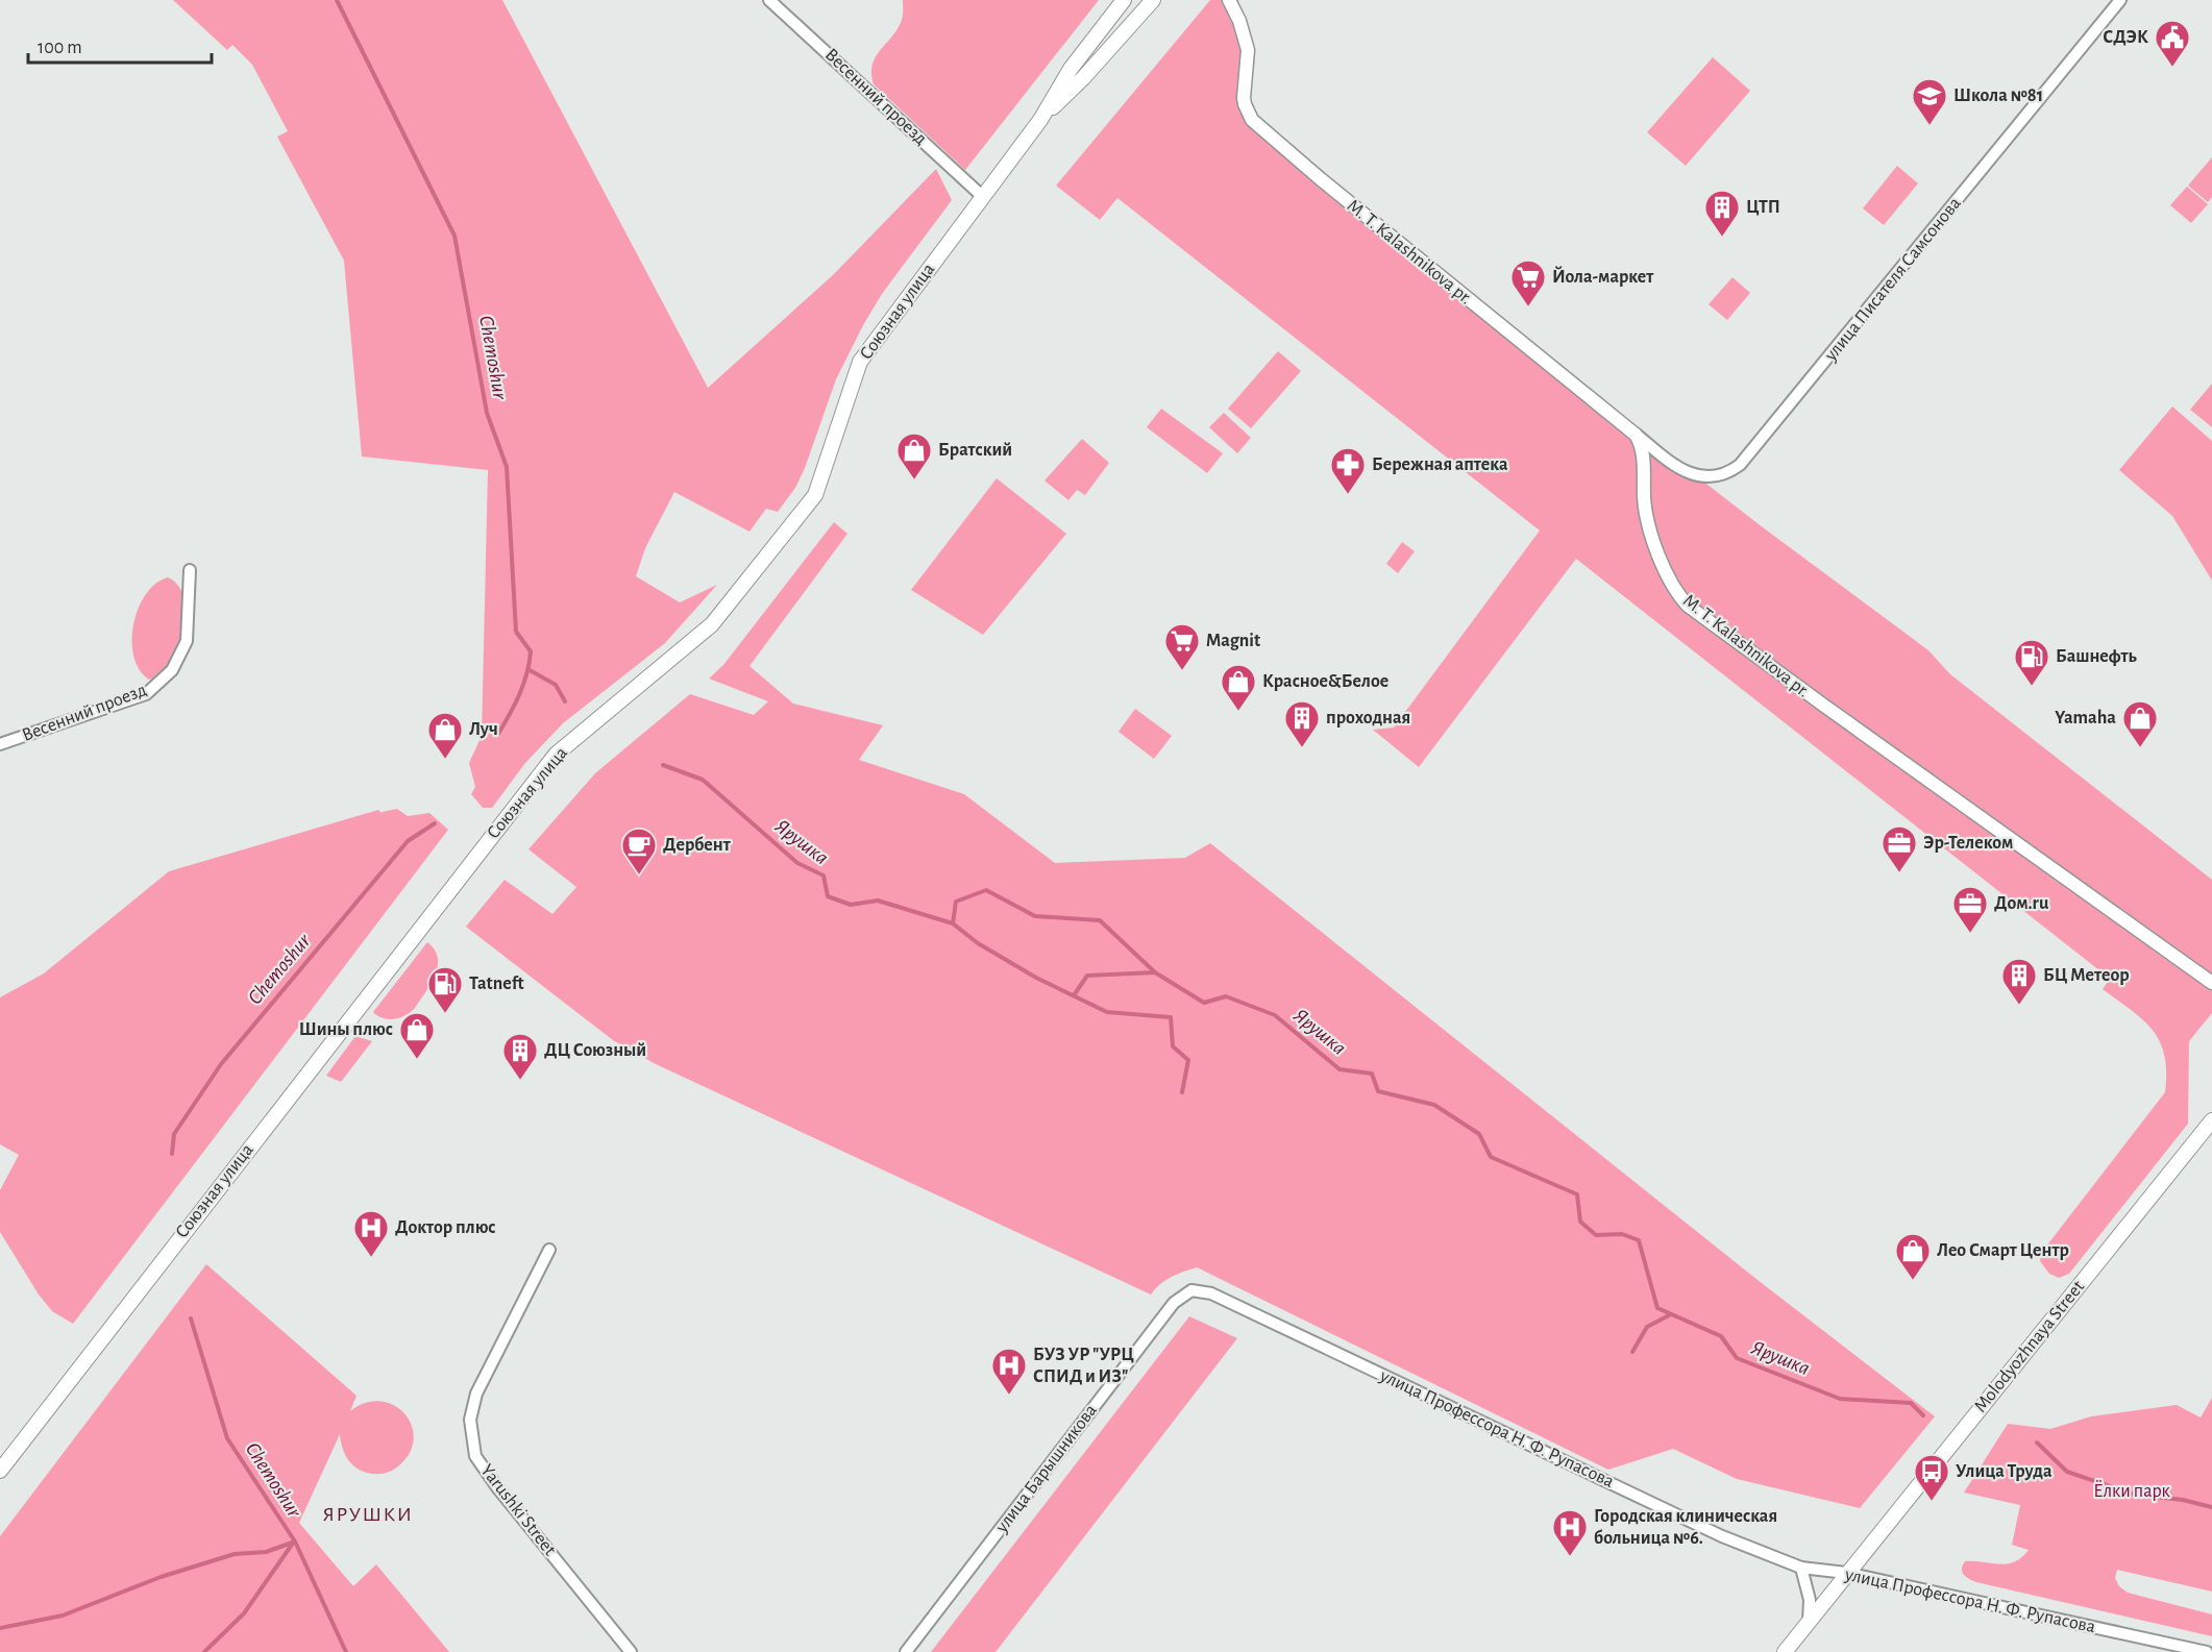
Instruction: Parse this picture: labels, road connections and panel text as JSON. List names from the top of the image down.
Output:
{
  "streets": {
    "main road": ["Союзная улица", "Molodyozhnaya Street"],
    "street": [
      "Весенний проезд",
      "M. T. Kalashnikova pr.",
      "улица Писателя Самсонова",
      "улица Профессора Н. Ф. Рупасова",
      "улица Барышникова",
      "Yarushki Street"
    ]
  },
  "crossings": [
    ["Весенний проезд", "Союзная улица"],
    ["M. T. Kalashnikova pr.", "улица Писателя Самсонова"],
    ["Molodyozhnaya Street", "улица Профессора Н. Ф. Рупасова"],
    ["улица Профессора Н. Ф. Рупасова", "улица Барышникова"]
  ],
  "districts": ["ЯРУШКИ"],
  "water": ["Chemoshur", "Ярушка"],
  "parks": ["Ёлки парк"],
  "places": {
    "public building": ["СДЭК"],
    "school or university": ["Школа №81"],
    "building": [
      "ЦТП",
      "проходная",
      "БЦ Метеор",
      "ДЦ Союзный"
    ],
    "supermarket": ["Йола-маркет", "Magnit"],
    "shop": [
      "Братский",
      "Красное&Белое",
      "Yamaha",
      "Луч",
      "Шины плюс",
      "Лео Смарт Центр"
    ],
    "pharmacy": ["Бережная аптека"],
    "fuel station": ["Башнефть", "Tatneft"],
    "office": ["Эр-Телеком", "Дом.ru"],
    "cafe": ["Дербент"],
    "hospital": ["Доктор плюс", "БУЗ УР \"УРЦ СПИД и ИЗ\"", "Городская клиническая больница №6."],
    "bus stop": ["Улица Труда"]
  },
  "scale_bar": "100 m"
}
